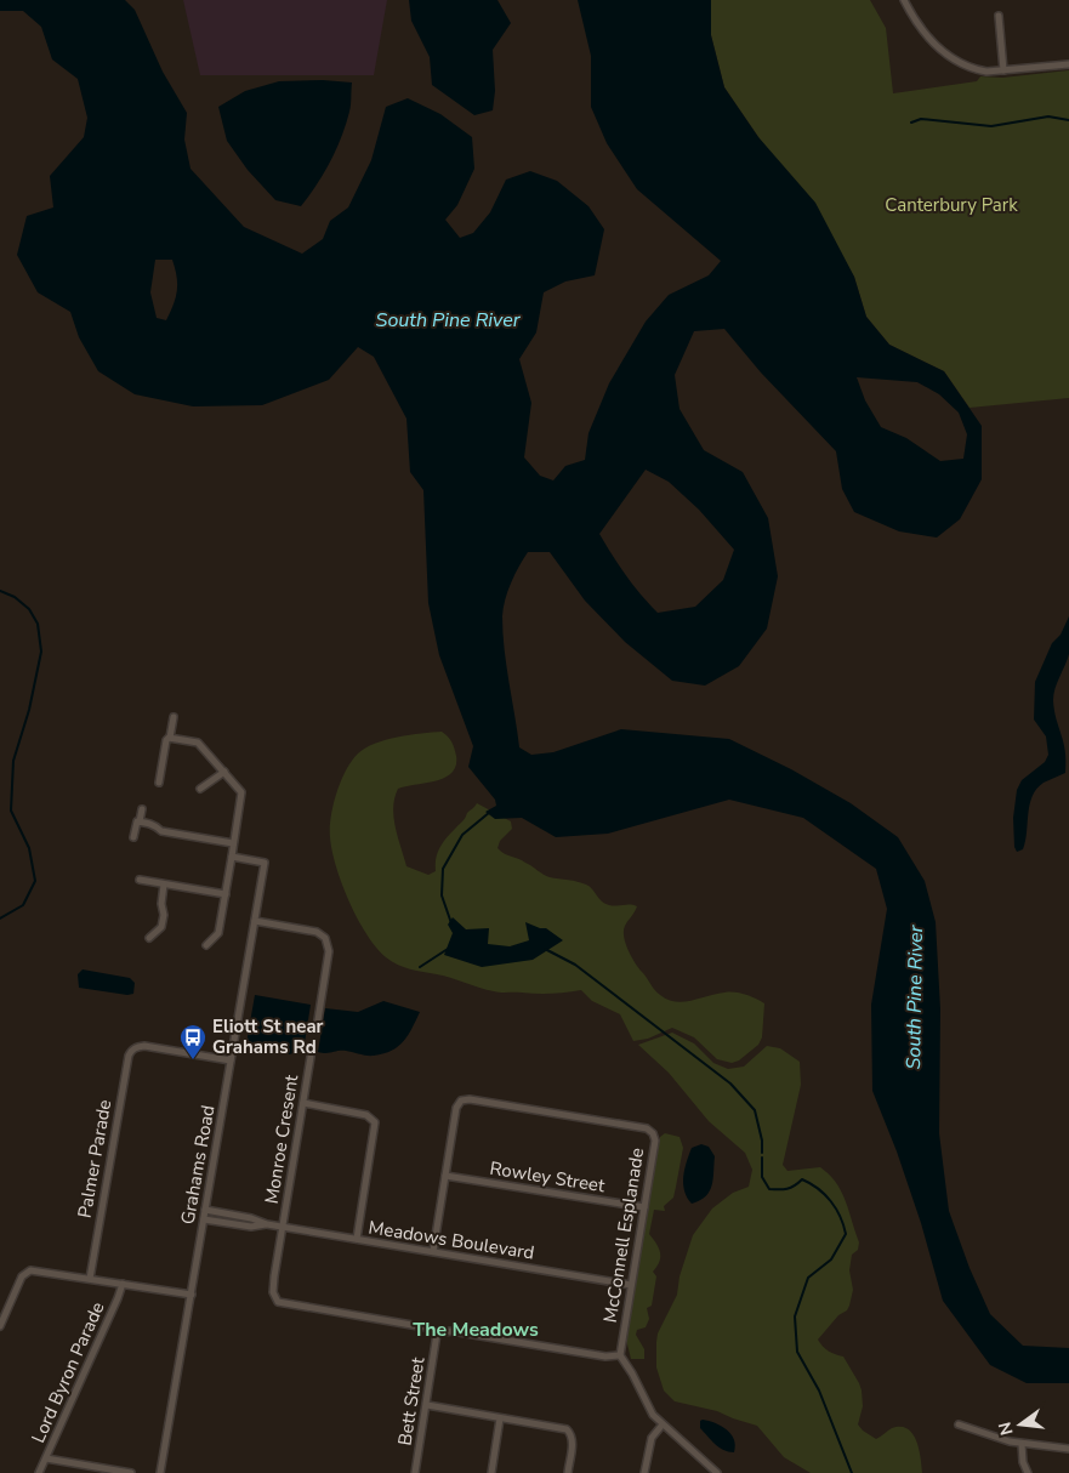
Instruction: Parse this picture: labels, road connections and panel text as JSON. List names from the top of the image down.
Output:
{
  "streets": {
    "street": [
      "Monroe Cresent",
      "Palmer Parade",
      "Grahams Road",
      "Rowley Street",
      "McConnell Esplanade",
      "Meadows Boulevard",
      "Lord Byron Parade",
      "Bett Street"
    ]
  },
  "crossings": [
    ["Monroe Cresent", "Meadows Boulevard"],
    ["Monroe Cresent", "Bett Street"],
    ["Palmer Parade", "Grahams Road"],
    ["Grahams Road", "Meadows Boulevard"],
    ["Rowley Street", "McConnell Esplanade"],
    ["McConnell Esplanade", "Meadows Boulevard"]
  ],
  "districts": ["The Meadows"],
  "water": ["South Pine River"],
  "parks": ["Canterbury Park"],
  "places": {
    "bus stop": ["Eliott St near Grahams Rd"]
  },
  "north": "left"
}
